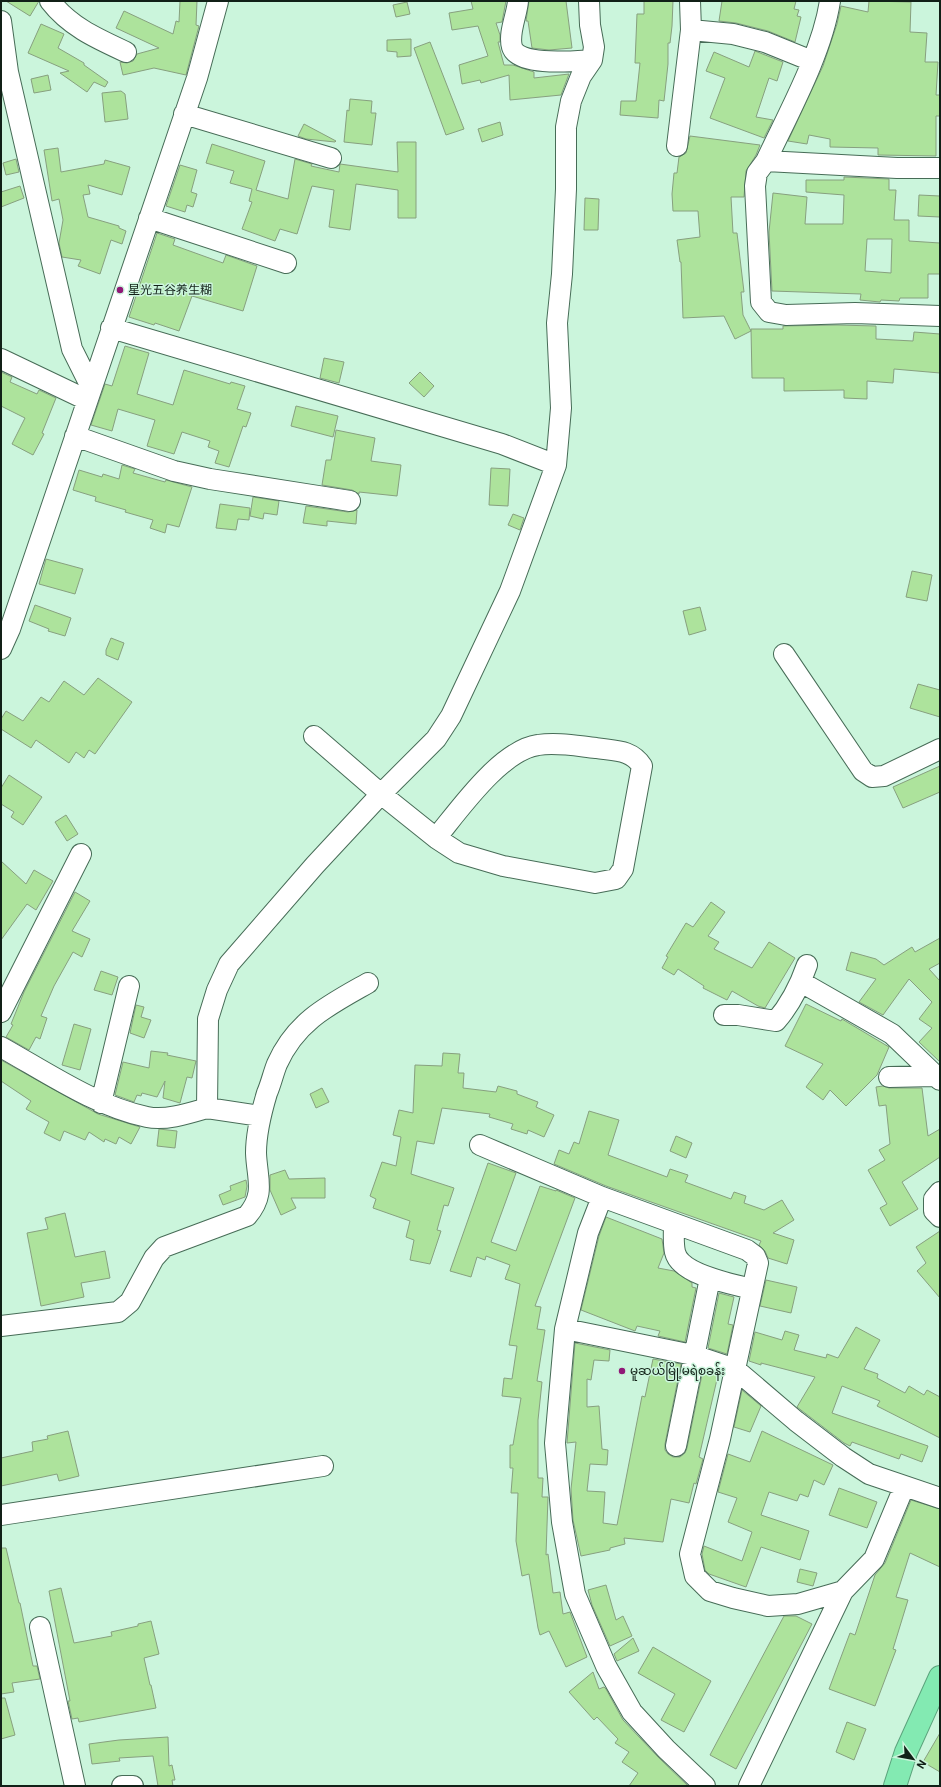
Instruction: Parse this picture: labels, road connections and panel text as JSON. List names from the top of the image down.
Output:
{
  "places": ["星光五谷养生糊", "မူဆယ်မြို့မရဲစခန်း"],
  "north": "bottom right"
}
